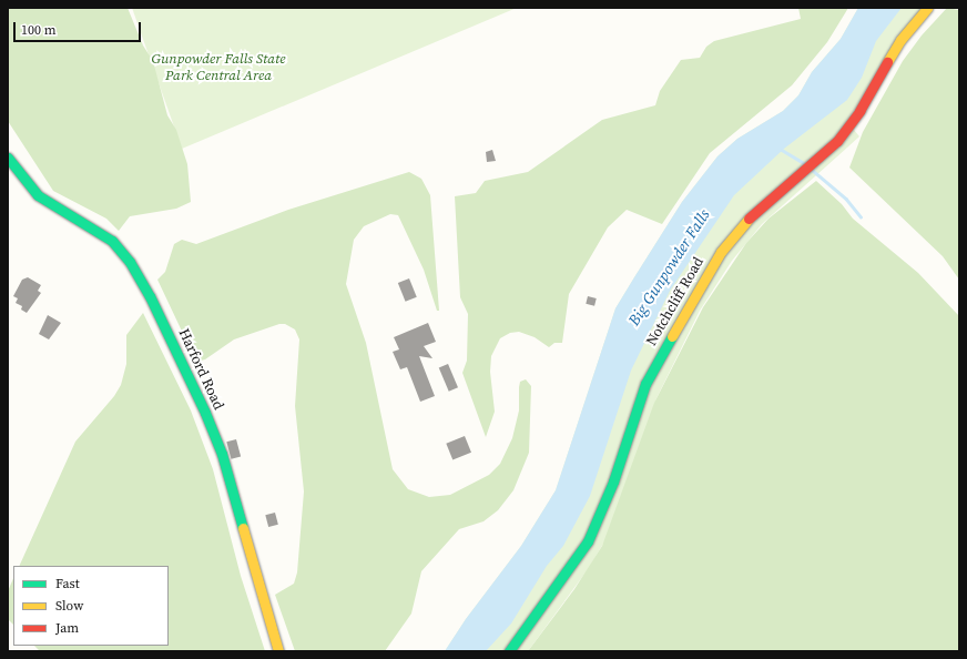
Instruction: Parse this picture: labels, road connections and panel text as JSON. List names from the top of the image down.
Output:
{
  "streets": {
    "street": ["Notchcliff Road", "Harford Road"]
  },
  "water": ["Big Gunpowder Falls"],
  "parks": ["Gunpowder Falls State Park Central Area"],
  "legend": ["Fast", "Slow", "Jam"],
  "scale_bar": "100 m"
}
